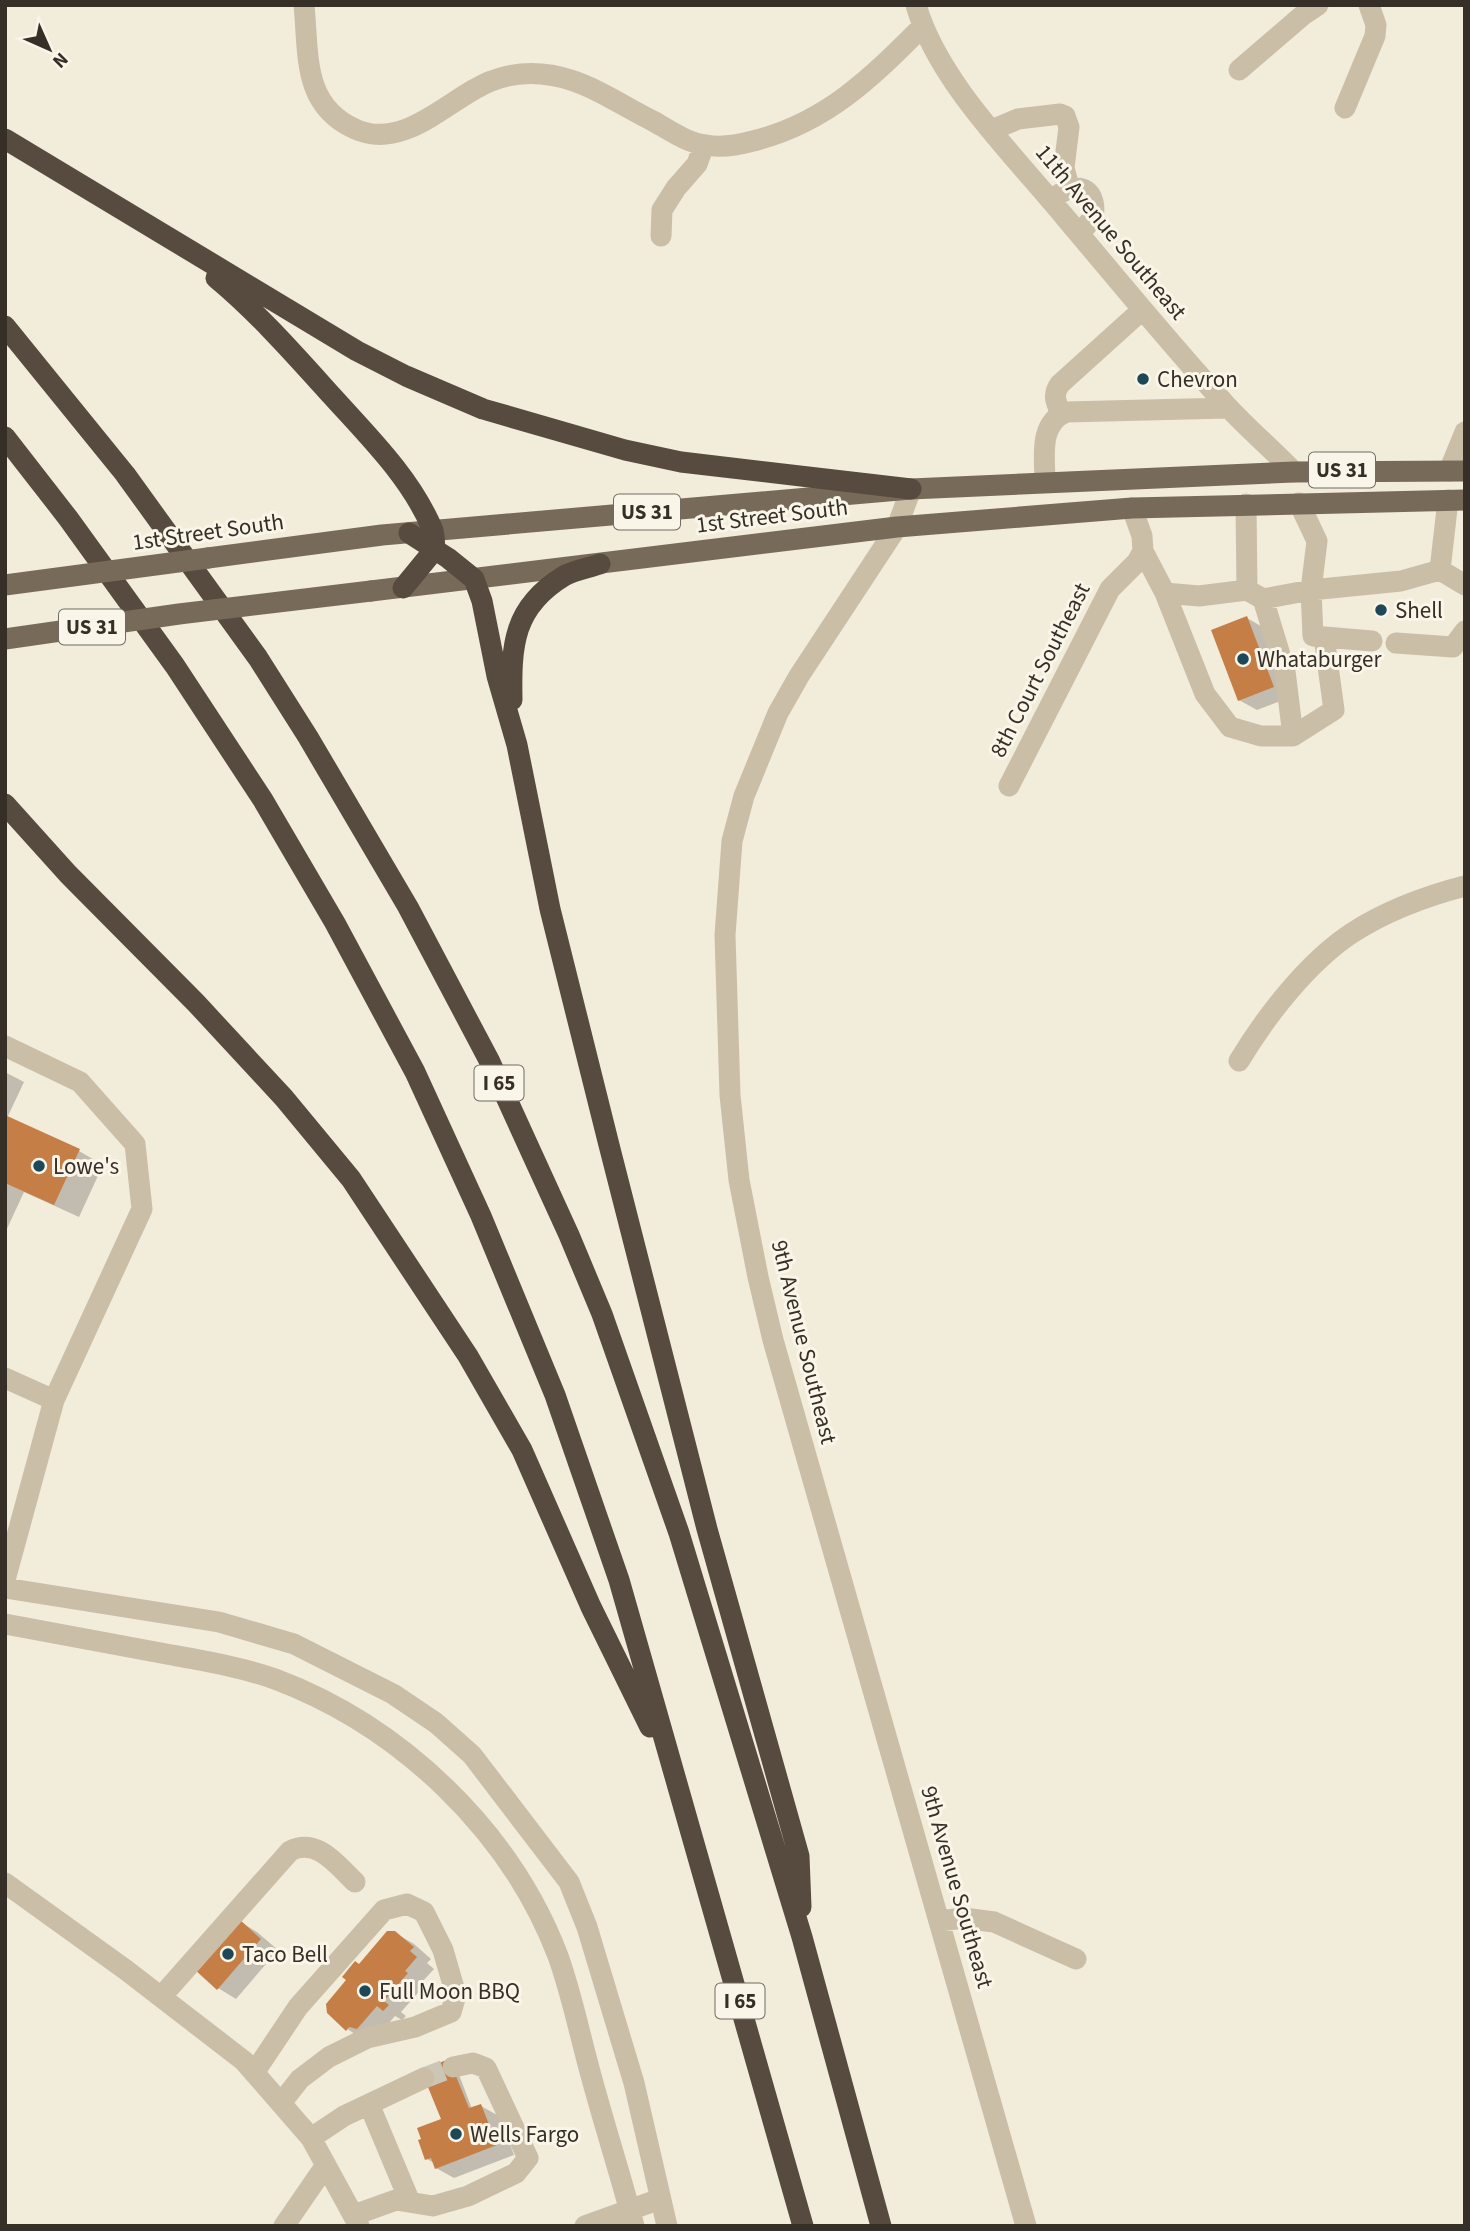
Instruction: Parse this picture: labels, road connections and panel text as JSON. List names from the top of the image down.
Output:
{
  "streets": {
    "highway": ["I 65"],
    "main road": ["US 31", "1st Street South"],
    "street": ["11th Avenue Southeast", "8th Court Southeast", "9th Avenue Southeast"]
  },
  "crossings": [
    ["11th Avenue Southeast", "1st Street South"],
    ["1st Street South", "9th Avenue Southeast"]
  ],
  "places": [
    "Chevron",
    "Shell",
    "Whataburger",
    "Lowe's",
    "Taco Bell",
    "Full Moon BBQ",
    "Wells Fargo"
  ],
  "north": "bottom right"
}
